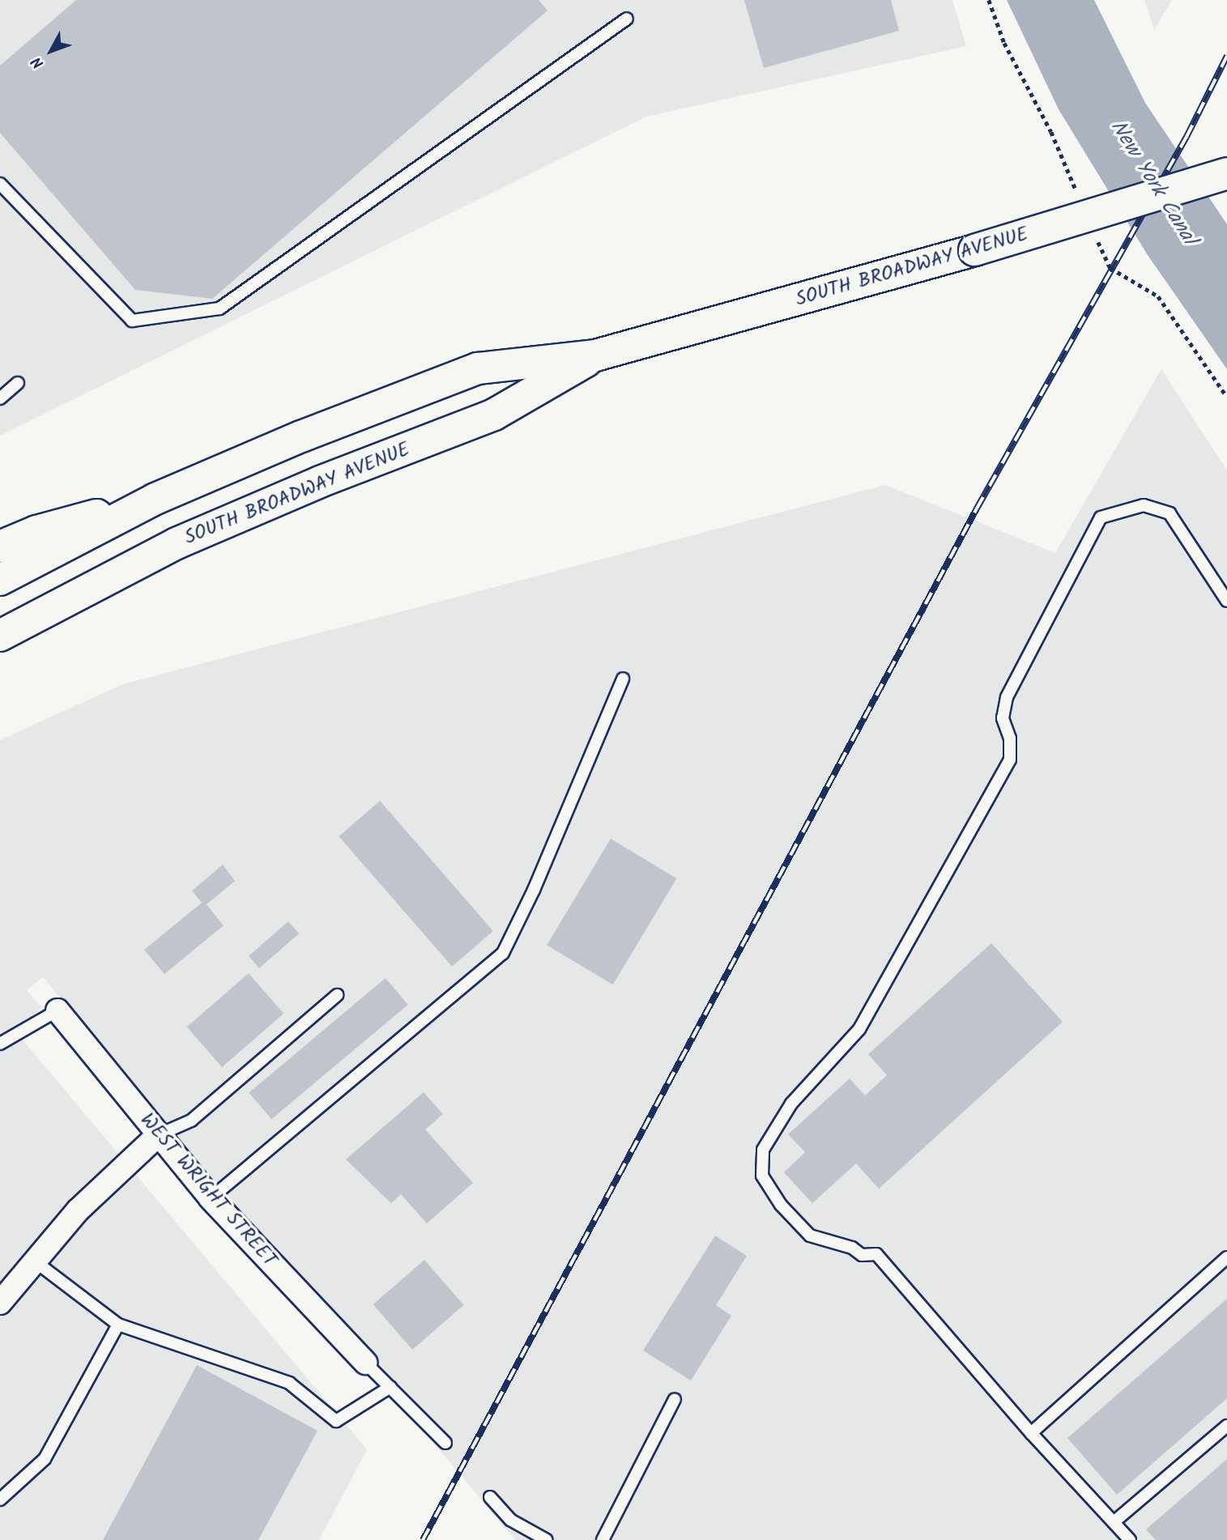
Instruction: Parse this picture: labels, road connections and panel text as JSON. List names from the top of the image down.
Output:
{
  "streets": {
    "main road": ["SOUTH BROADWAY AVENUE"],
    "street": ["WEST WRIGHT STREET"]
  },
  "water": ["New York Canal"],
  "north": "bottom left"
}
